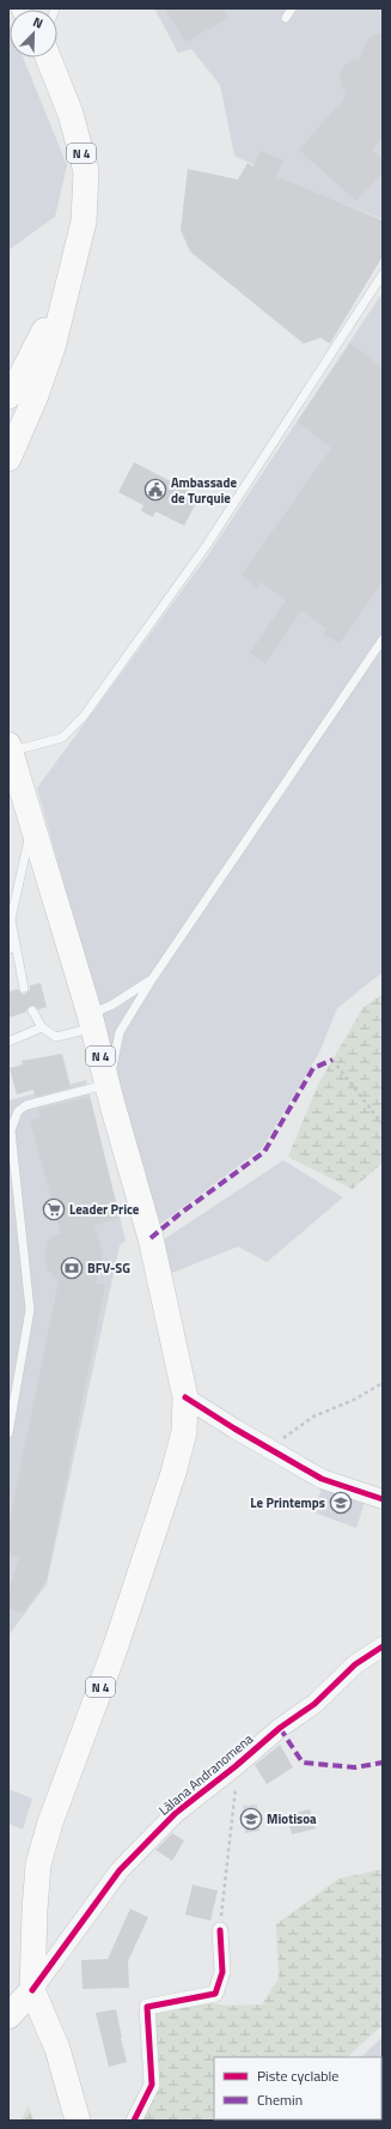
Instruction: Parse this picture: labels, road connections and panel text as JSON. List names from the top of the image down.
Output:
{
  "streets": {
    "main road": ["N 4"],
    "street": ["Làlana Andranomena"]
  },
  "crossings": [
    ["N 4", "Làlana Andranomena"]
  ],
  "places": {
    "public building": ["Ambassade de Turquie"],
    "supermarket": ["Leader Price"],
    "bank": ["BFV-SG"],
    "school or university": ["Le Printemps", "Miotisoa"]
  },
  "legend": ["Piste cyclable", "Chemin"],
  "north": "top right"
}
